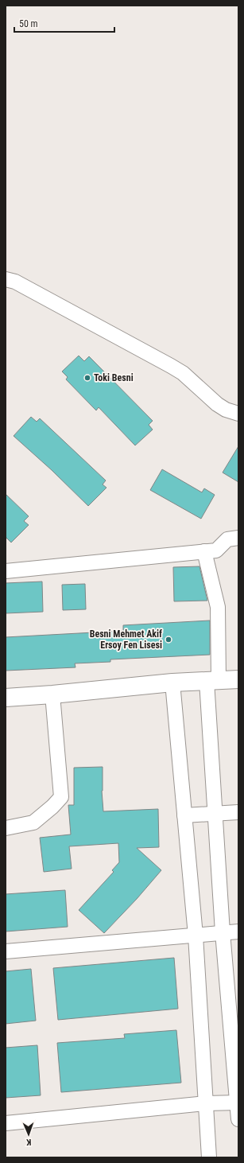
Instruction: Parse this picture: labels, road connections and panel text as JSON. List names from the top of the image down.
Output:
{
  "places": ["Toki Besni", "Besni Mehmet Akif Ersoy Fen Lisesi"],
  "scale_bar": "50 m",
  "north": "bottom"
}
